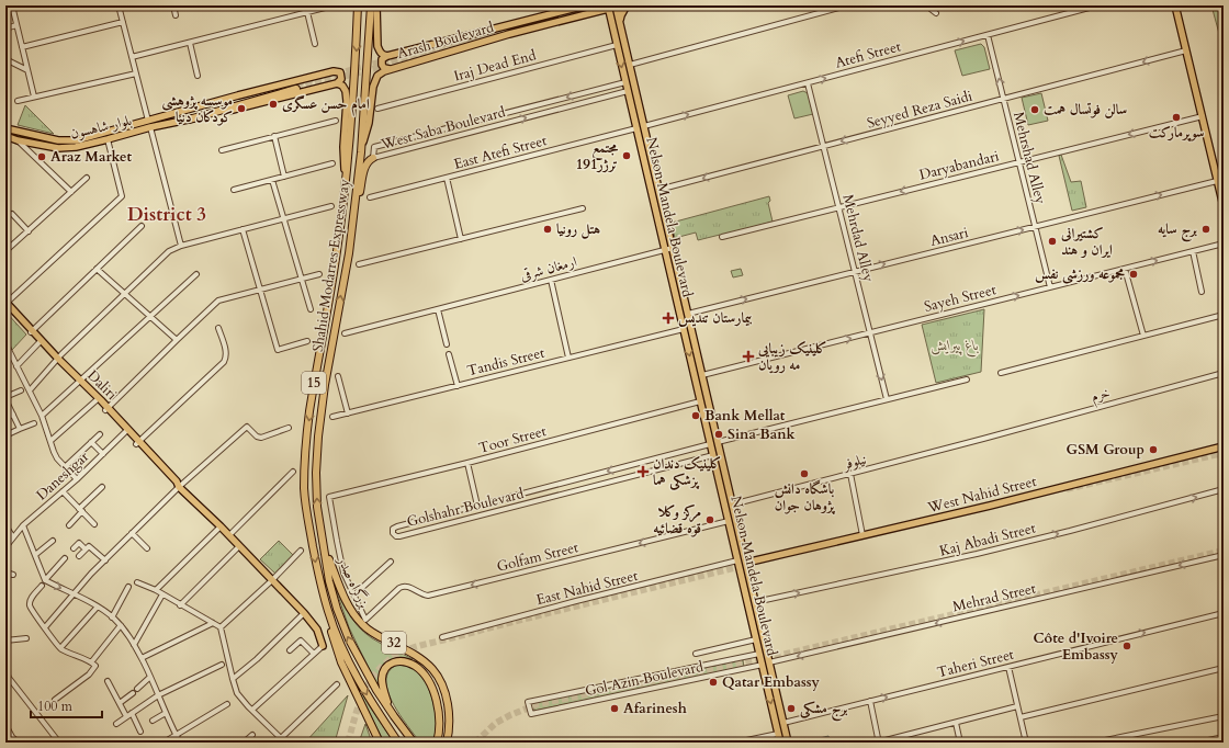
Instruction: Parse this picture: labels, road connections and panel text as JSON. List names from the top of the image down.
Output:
{
  "streets": {
    "highway": [
      "Shahid Modarres Expressway",
      "15",
      "بزرگراه صدر",
      "32"
    ],
    "main road": [
      "Arash Boulevard",
      "بلوار شاهسون",
      "Nelson Mandela Boulevard",
      "Daliri",
      "West Nahid Street"
    ],
    "street": [
      "Atefi Street",
      "Iraj Dead End",
      "Seyyed Reza Saidi",
      "West Saba Boulevard",
      "East Atefi Street",
      "Mehrshad Alley",
      "Daryabandari",
      "Ansari",
      "Mehrdad Alley",
      "ارمغان شرقی",
      "Sayeh Street",
      "Tandis Street",
      "خرم",
      "Toor Street",
      "نیلوفر",
      "Daneshgar",
      "Golshahr Boulevard",
      "Kaj Abadi Street",
      "Golfam Street",
      "East Nahid Street",
      "Mehrad Street",
      "Taheri Street",
      "Gol Azin Boulevard"
    ]
  },
  "crossings": [
    ["Arash Boulevard", "Nelson Mandela Boulevard"],
    ["Atefi Street", "Mehrshad Alley"],
    ["Atefi Street", "Nelson Mandela Boulevard"],
    ["Atefi Street", "Mehrdad Alley"],
    ["Iraj Dead End", "Nelson Mandela Boulevard"],
    ["Seyyed Reza Saidi", "Mehrshad Alley"],
    ["Seyyed Reza Saidi", "Nelson Mandela Boulevard"],
    ["Seyyed Reza Saidi", "Mehrdad Alley"],
    ["West Saba Boulevard", "Nelson Mandela Boulevard"],
    ["East Atefi Street", "Nelson Mandela Boulevard"],
    ["Mehrshad Alley", "Daryabandari"],
    ["Mehrshad Alley", "Ansari"],
    ["Mehrshad Alley", "Sayeh Street"],
    ["Daryabandari", "Mehrdad Alley"],
    ["Nelson Mandela Boulevard", "Ansari"],
    ["Nelson Mandela Boulevard", "ارمغان شرقی"],
    ["Nelson Mandela Boulevard", "Sayeh Street"],
    ["Nelson Mandela Boulevard", "Tandis Street"],
    ["Nelson Mandela Boulevard", "Toor Street"],
    ["Nelson Mandela Boulevard", "نیلوفر"],
    ["Nelson Mandela Boulevard", "West Nahid Street"],
    ["Nelson Mandela Boulevard", "Golshahr Boulevard"],
    ["Nelson Mandela Boulevard", "Kaj Abadi Street"],
    ["Nelson Mandela Boulevard", "Golfam Street"],
    ["Nelson Mandela Boulevard", "East Nahid Street"],
    ["Nelson Mandela Boulevard", "Mehrad Street"],
    ["Nelson Mandela Boulevard", "Taheri Street"],
    ["Nelson Mandela Boulevard", "Gol Azin Boulevard"],
    ["Ansari", "Mehrdad Alley"],
    ["Mehrdad Alley", "Sayeh Street"],
    ["Shahid Modarres Expressway", "بزرگراه صدر"],
    ["Shahid Modarres Expressway", "32"],
    ["Daliri", "Daneshgar"],
    ["خرم", "نیلوفر"],
    ["Toor Street", "Golfam Street"]
  ],
  "one_way": [
    "Atefi Street",
    "Seyyed Reza Saidi",
    "Daryabandari",
    "Ansari",
    "Sayeh Street",
    "Kaj Abadi Street",
    "Golfam Street",
    "Mehrad Street",
    "Taheri Street"
  ],
  "districts": ["District 3"],
  "parks": ["باغ پیرایش"],
  "places": {
    "other": [
      "امام حسن عسگری",
      "موسسه پژوهشی کودکان دنیا",
      "سالن فوتسال همت",
      "سوپرمارکت",
      "مجتمع ترژر191",
      "Araz Market",
      "هتل رونیا",
      "برج سایه",
      "کشتیرانی ایران و هند",
      "مجموعه ورزشی نفس",
      "Bank Mellat",
      "Sina Bank",
      "GSM Group",
      "باشگاه دانش پژوهان جوان",
      "مرکز وکلا قوه قضائیه",
      "Côte d'Ivoire Embassy",
      "Qatar Embassy",
      "Afarinesh",
      "برج مشکی"
    ],
    "health": ["بیمارستان تندیس", "کلینیک زیبایی مه رویان", "کلینیک دندان پزشکی هما"]
  },
  "scale_bar": "100 m"
}
